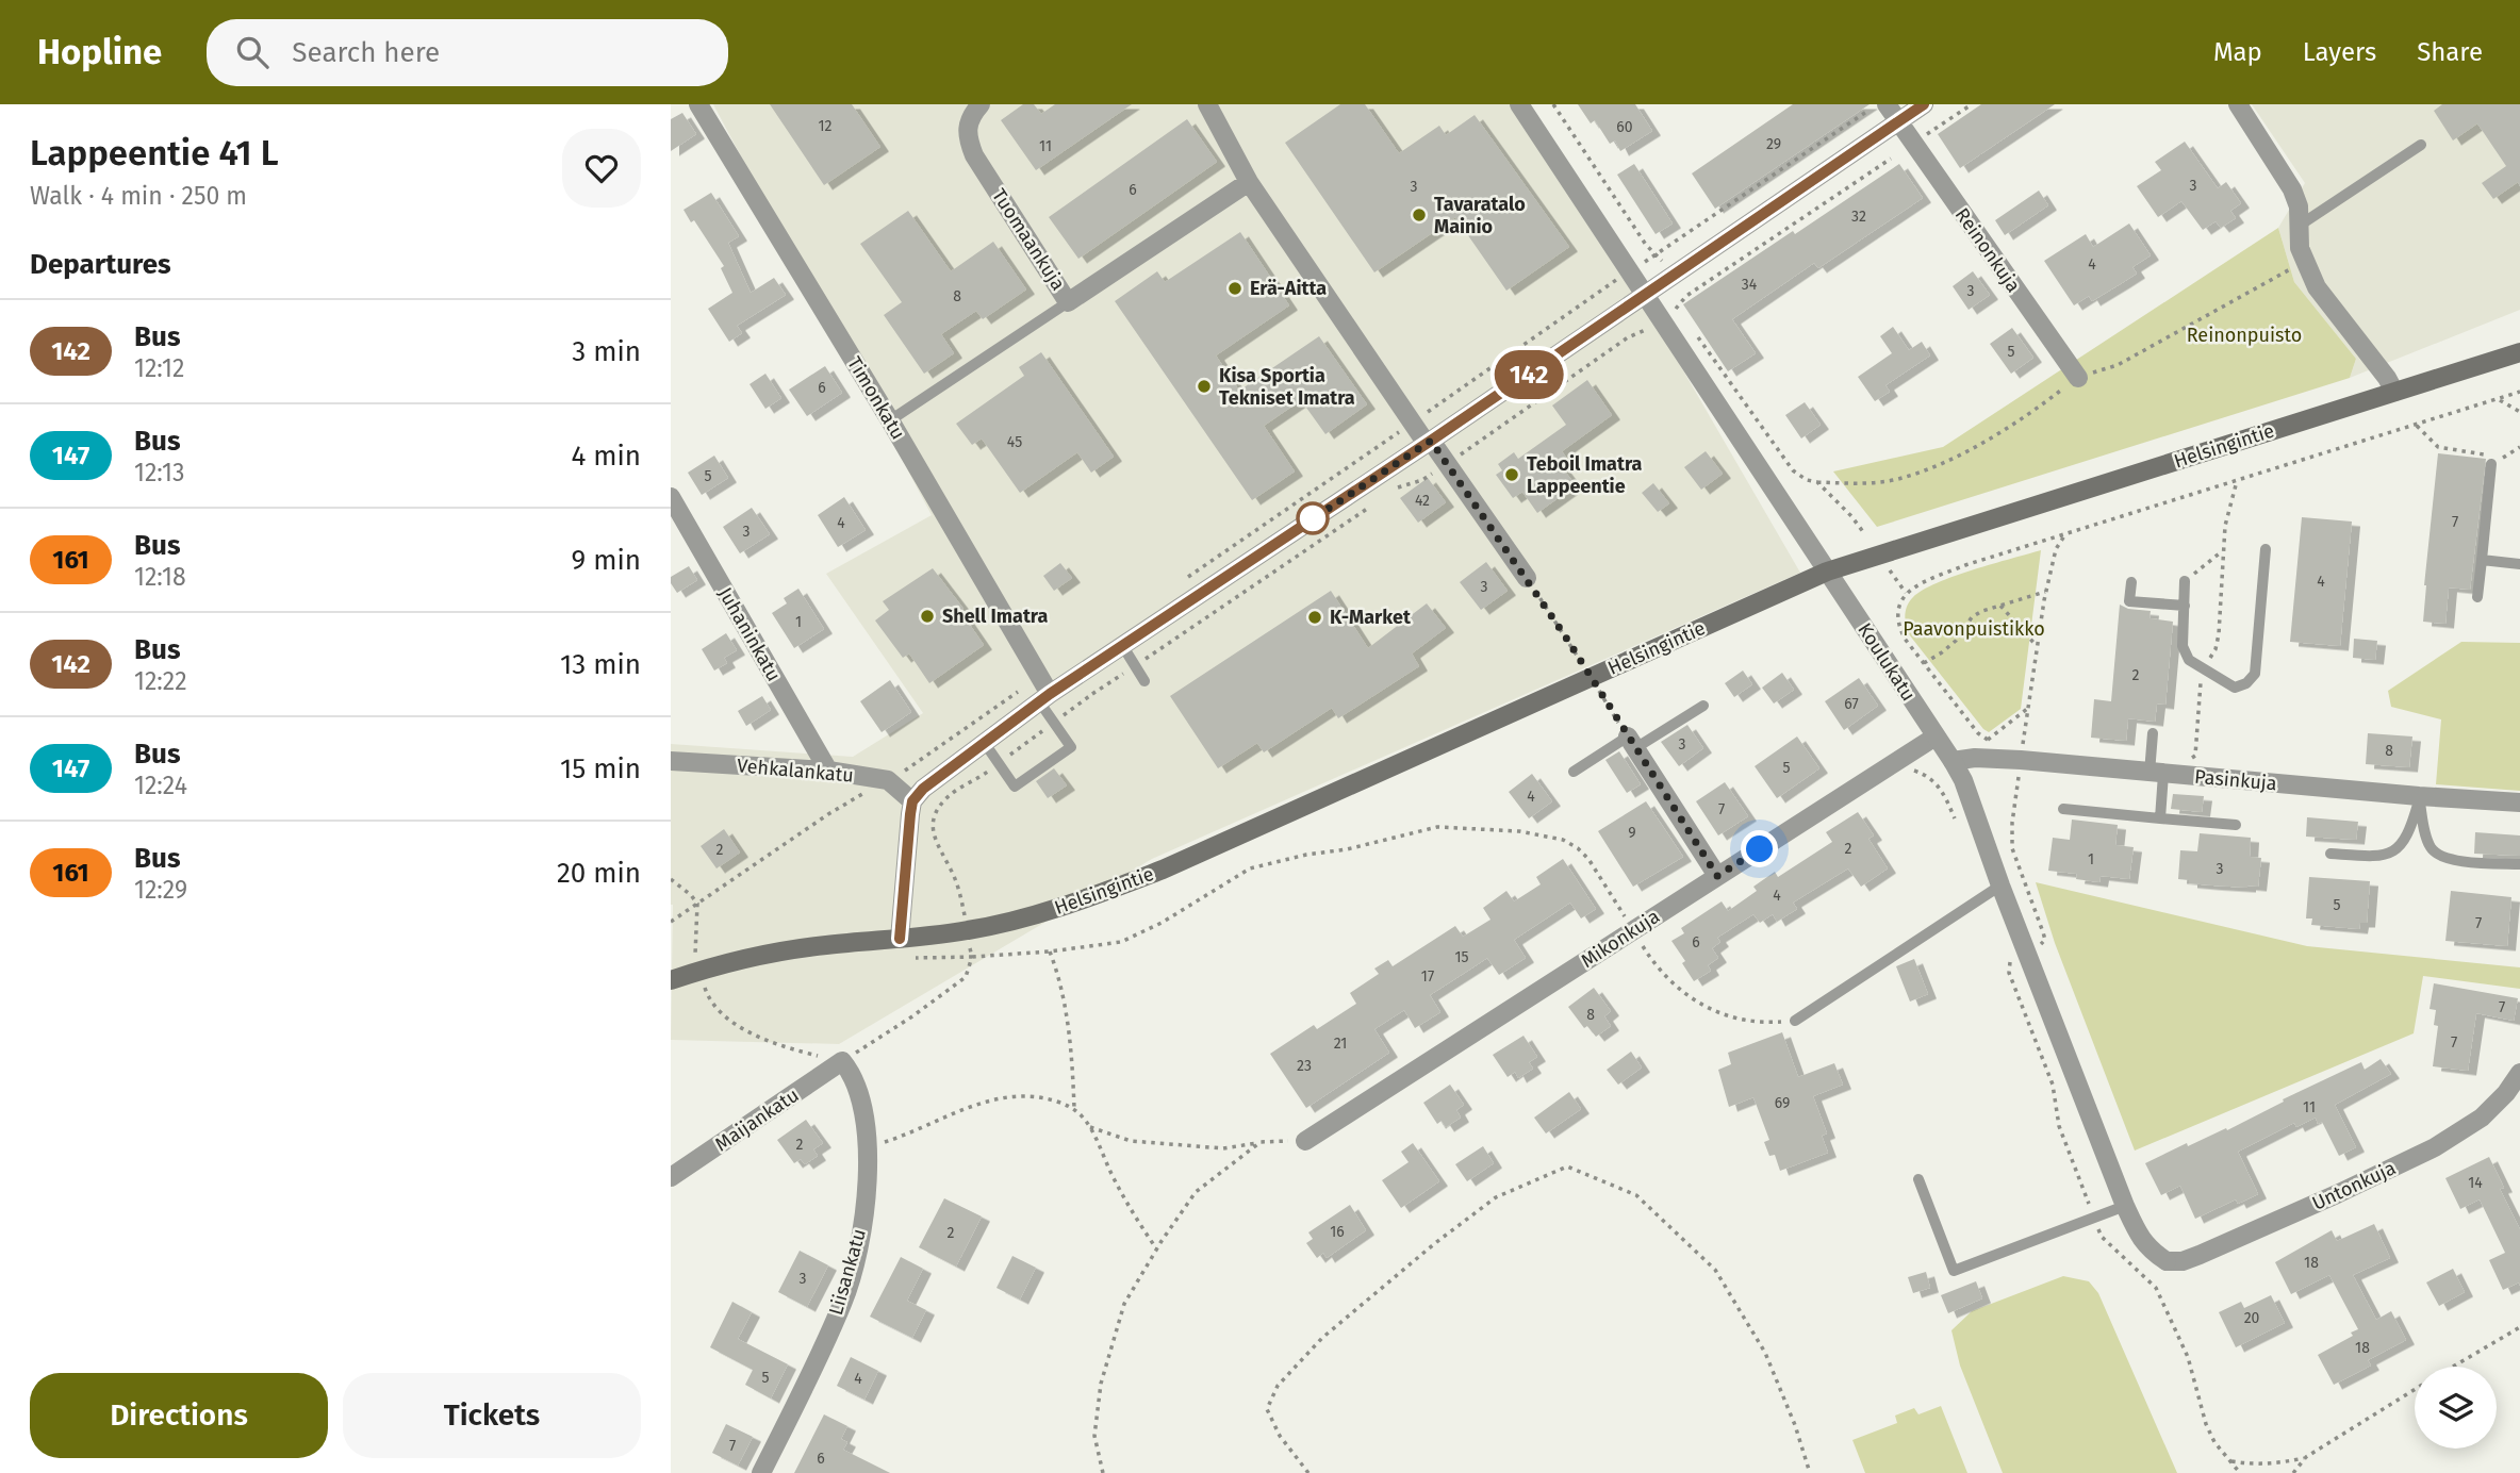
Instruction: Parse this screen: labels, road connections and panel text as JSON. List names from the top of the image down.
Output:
{
  "streets": {
    "main road": ["Helsingintie"],
    "street": [
      "Tuomaankuja",
      "Reinonkuja",
      "Timonkatu",
      "Juhaninkatu",
      "Koulukatu",
      "Vehkalankatu",
      "Pasinkuja",
      "Mikonkuja",
      "Maijankatu",
      "Untonkuja",
      "Liisankatu"
    ]
  },
  "crossings": [
    ["Helsingintie", "Koulukatu"],
    ["Juhaninkatu", "Vehkalankatu"],
    ["Koulukatu", "Pasinkuja"],
    ["Koulukatu", "Mikonkuja"],
    ["Koulukatu", "Untonkuja"],
    ["Maijankatu", "Liisankatu"]
  ],
  "parks": ["Reinonpuisto", "Paavonpuistikko"],
  "places": [
    "Tavaratalo Mainio",
    "Erä-Aitta",
    "Kisa Sportia Tekniset Imatra",
    "Teboil Imatra Lappeentie",
    "Shell Imatra",
    "K-Market"
  ],
  "lines": ["bus line 142"],
  "house_numbers": [
    "12",
    "60",
    "29",
    "11",
    "3",
    "3",
    "6",
    "32",
    "4",
    "34",
    "3",
    "8",
    "5",
    "6",
    "45",
    "5",
    "42",
    "7",
    "4",
    "3",
    "4",
    "3",
    "1",
    "2",
    "67",
    "3",
    "8",
    "5",
    "4",
    "7",
    "9",
    "2",
    "2",
    "1",
    "3",
    "4",
    "5",
    "7",
    "6",
    "15",
    "17",
    "7",
    "8",
    "7",
    "21",
    "23",
    "69",
    "11",
    "2",
    "14",
    "16",
    "2",
    "18",
    "3",
    "20",
    "18",
    "5",
    "4",
    "7",
    "6"
  ],
  "page": {
    "header": "Hopline",
    "search": "Search here",
    "nav": ["Map", "Layers", "Share"],
    "heading": [
      ["Lappeentie 41 L", "Walk · 4 min · 250 m"],
      "Departures"
    ],
    "on_map": "142",
    "list": [
      {
        "mark": "142",
        "name": "Bus",
        "note": "12:12",
        "value": "3 min"
      },
      {
        "mark": "147",
        "name": "Bus",
        "note": "12:13",
        "value": "4 min"
      },
      {
        "mark": "161",
        "name": "Bus",
        "note": "12:18",
        "value": "9 min"
      },
      {
        "mark": "142",
        "name": "Bus",
        "note": "12:22",
        "value": "13 min"
      },
      {
        "mark": "147",
        "name": "Bus",
        "note": "12:24",
        "value": "15 min"
      },
      {
        "mark": "161",
        "name": "Bus",
        "note": "12:29",
        "value": "20 min"
      }
    ],
    "buttons": ["Directions", "Tickets"]
  }
}
